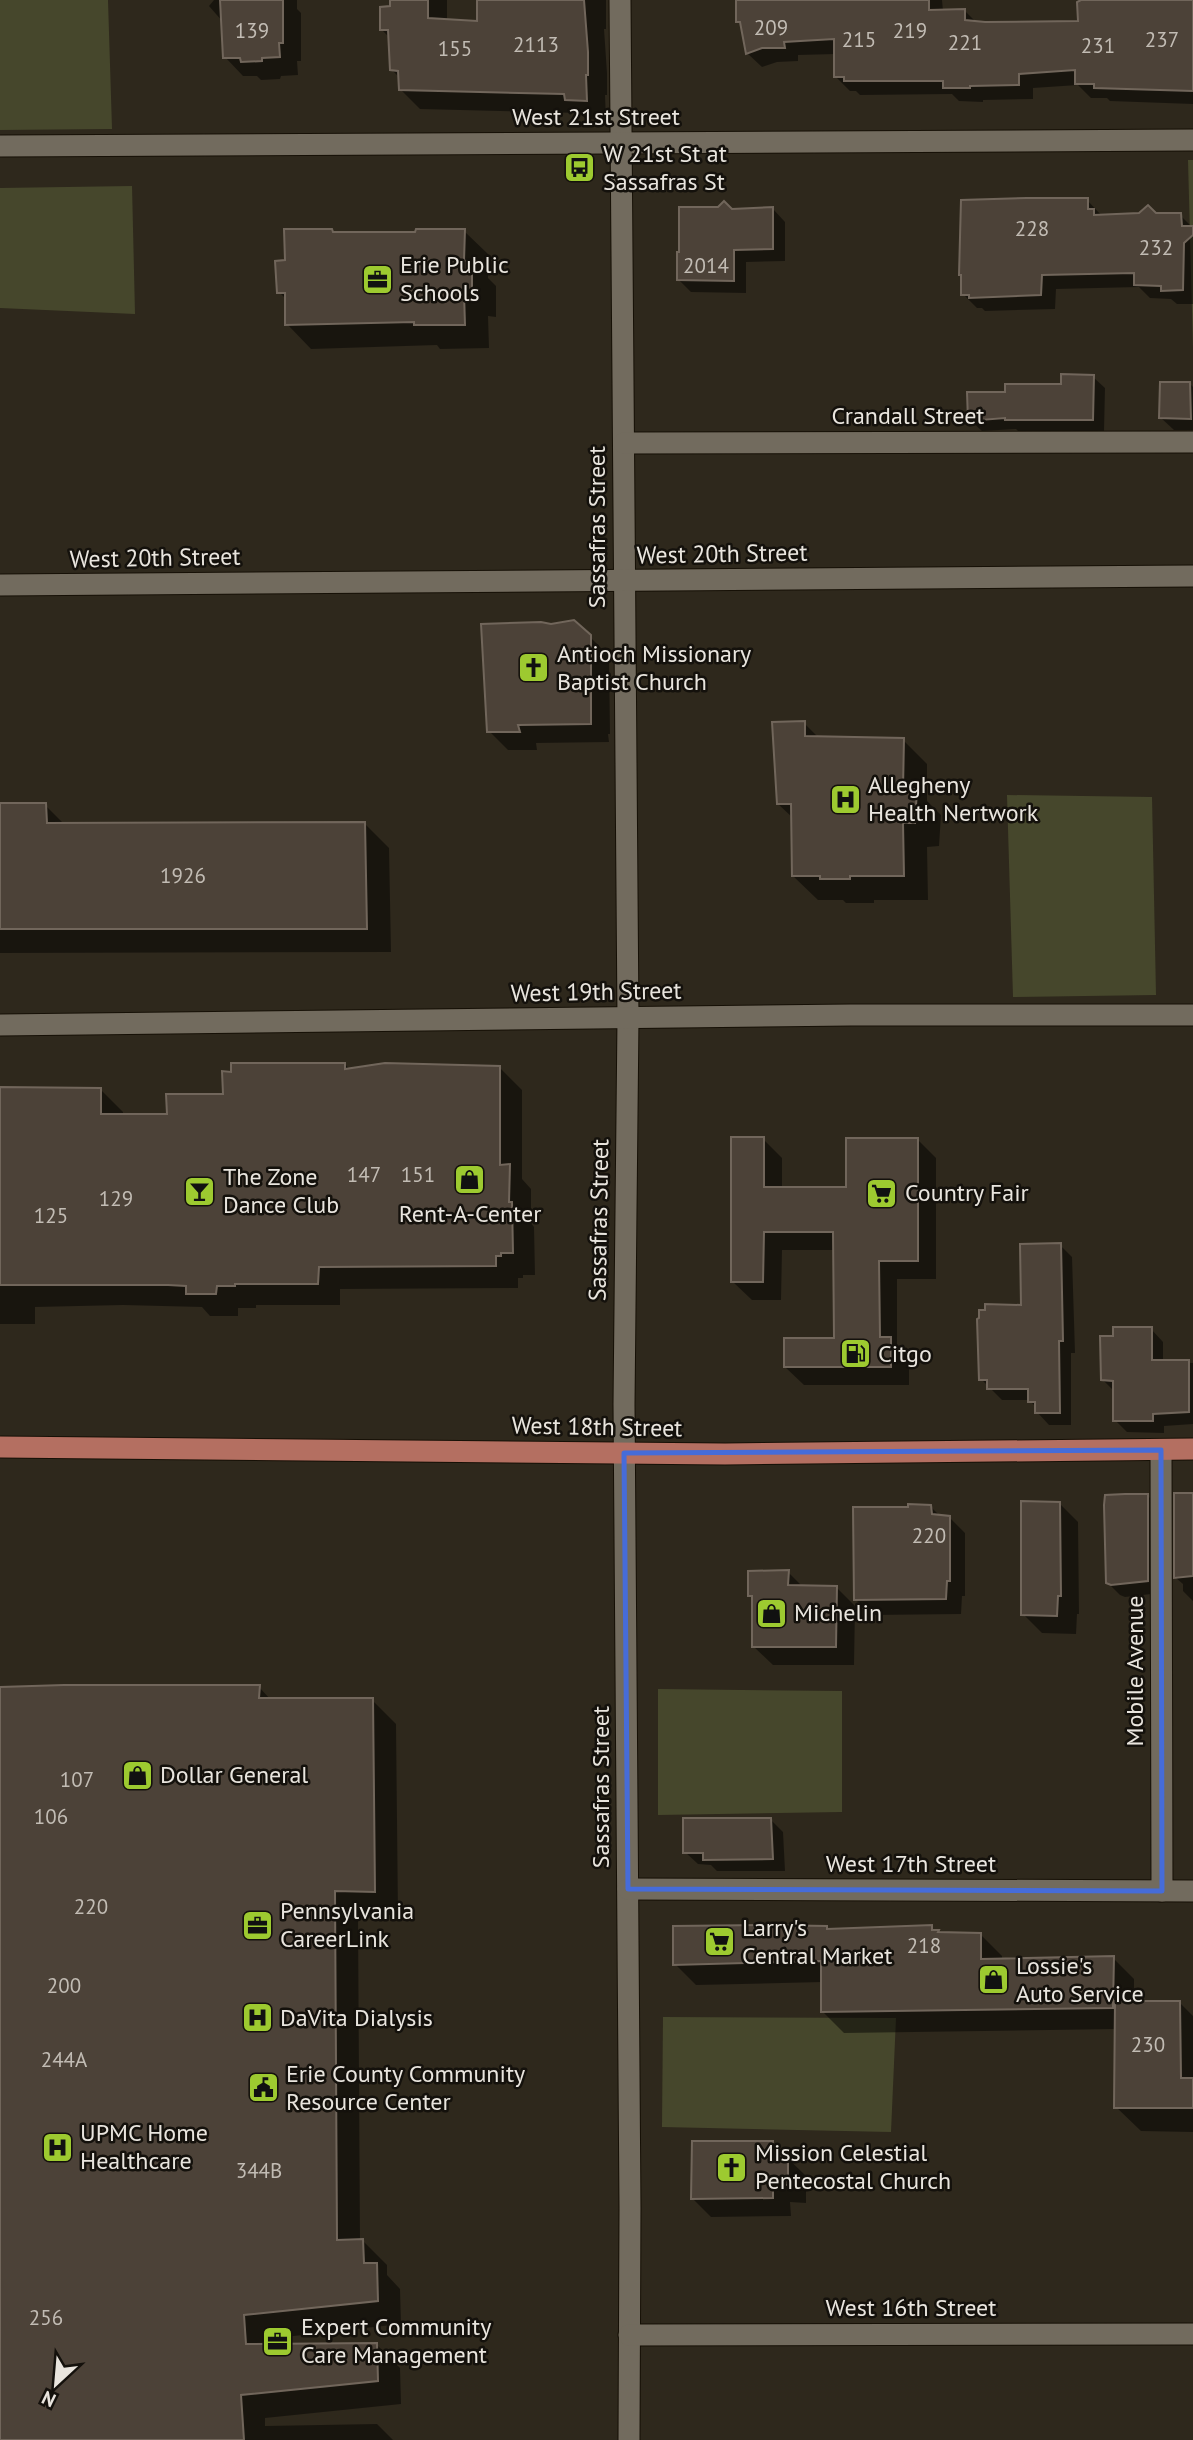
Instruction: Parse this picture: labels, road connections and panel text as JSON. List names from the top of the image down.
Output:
{
  "streets": {
    "main road": ["West 18th Street"],
    "street": [
      "West 21st Street",
      "Crandall Street",
      "Sassafras Street",
      "West 20th Street",
      "West 19th Street",
      "Mobile Avenue",
      "West 17th Street",
      "West 16th Street"
    ]
  },
  "crossings": [
    ["West 21st Street", "Sassafras Street"],
    ["Crandall Street", "Sassafras Street"],
    ["Sassafras Street", "West 20th Street"],
    ["Sassafras Street", "West 19th Street"],
    ["Sassafras Street", "West 18th Street"],
    ["Sassafras Street", "West 17th Street"],
    ["Sassafras Street", "West 16th Street"],
    ["West 18th Street", "Mobile Avenue"],
    ["Mobile Avenue", "West 17th Street"]
  ],
  "places": {
    "bus stop": ["W 21st St at Sassafras St"],
    "office": ["Erie Public Schools", "Pennsylvania CareerLink", "Expert Community Care Management"],
    "church": ["Antioch Missionary Baptist Church", "Mission Celestial Pentecostal Church"],
    "hospital": ["Allegheny Health Nertwork", "DaVita Dialysis", "UPMC Home Healthcare"],
    "shop": [
      "Rent-A-Center",
      "Michelin",
      "Dollar General",
      "Lossie's Auto Service"
    ],
    "bar": ["The Zone Dance Club"],
    "supermarket": ["Country Fair", "Larry's Central Market"],
    "fuel station": ["Citgo"],
    "public building": ["Erie County Community Resource Center"]
  },
  "house_numbers": [
    "209",
    "139",
    "219",
    "215",
    "237",
    "221",
    "2113",
    "231",
    "155",
    "228",
    "232",
    "2014",
    "1926",
    "147",
    "151",
    "129",
    "125",
    "220",
    "107",
    "106",
    "220",
    "218",
    "200",
    "230",
    "244A",
    "344B",
    "256"
  ],
  "north": "bottom left"
}
